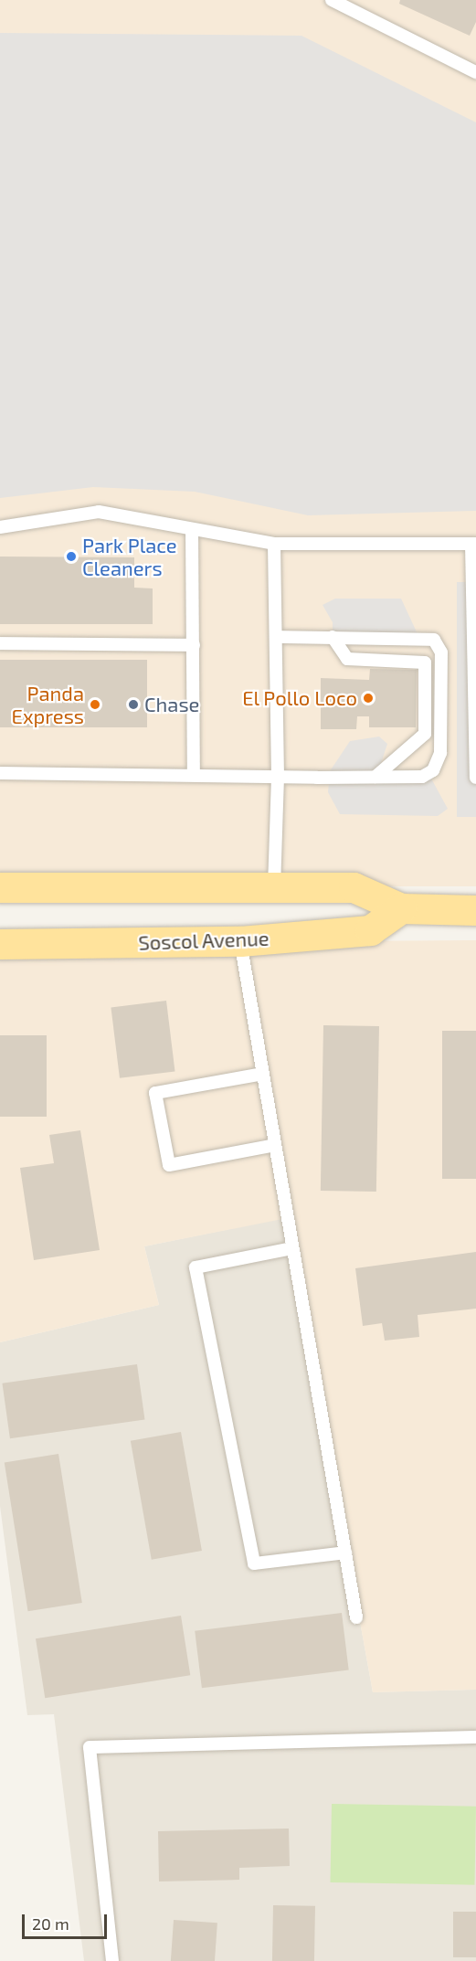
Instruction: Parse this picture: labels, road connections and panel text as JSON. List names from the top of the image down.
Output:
{
  "streets": {
    "main road": ["Soscol Avenue"]
  },
  "places": [
    "Park Place Cleaners",
    "El Pollo Loco",
    "Panda Express",
    "Chase"
  ],
  "scale_bar": "20 m"
}
